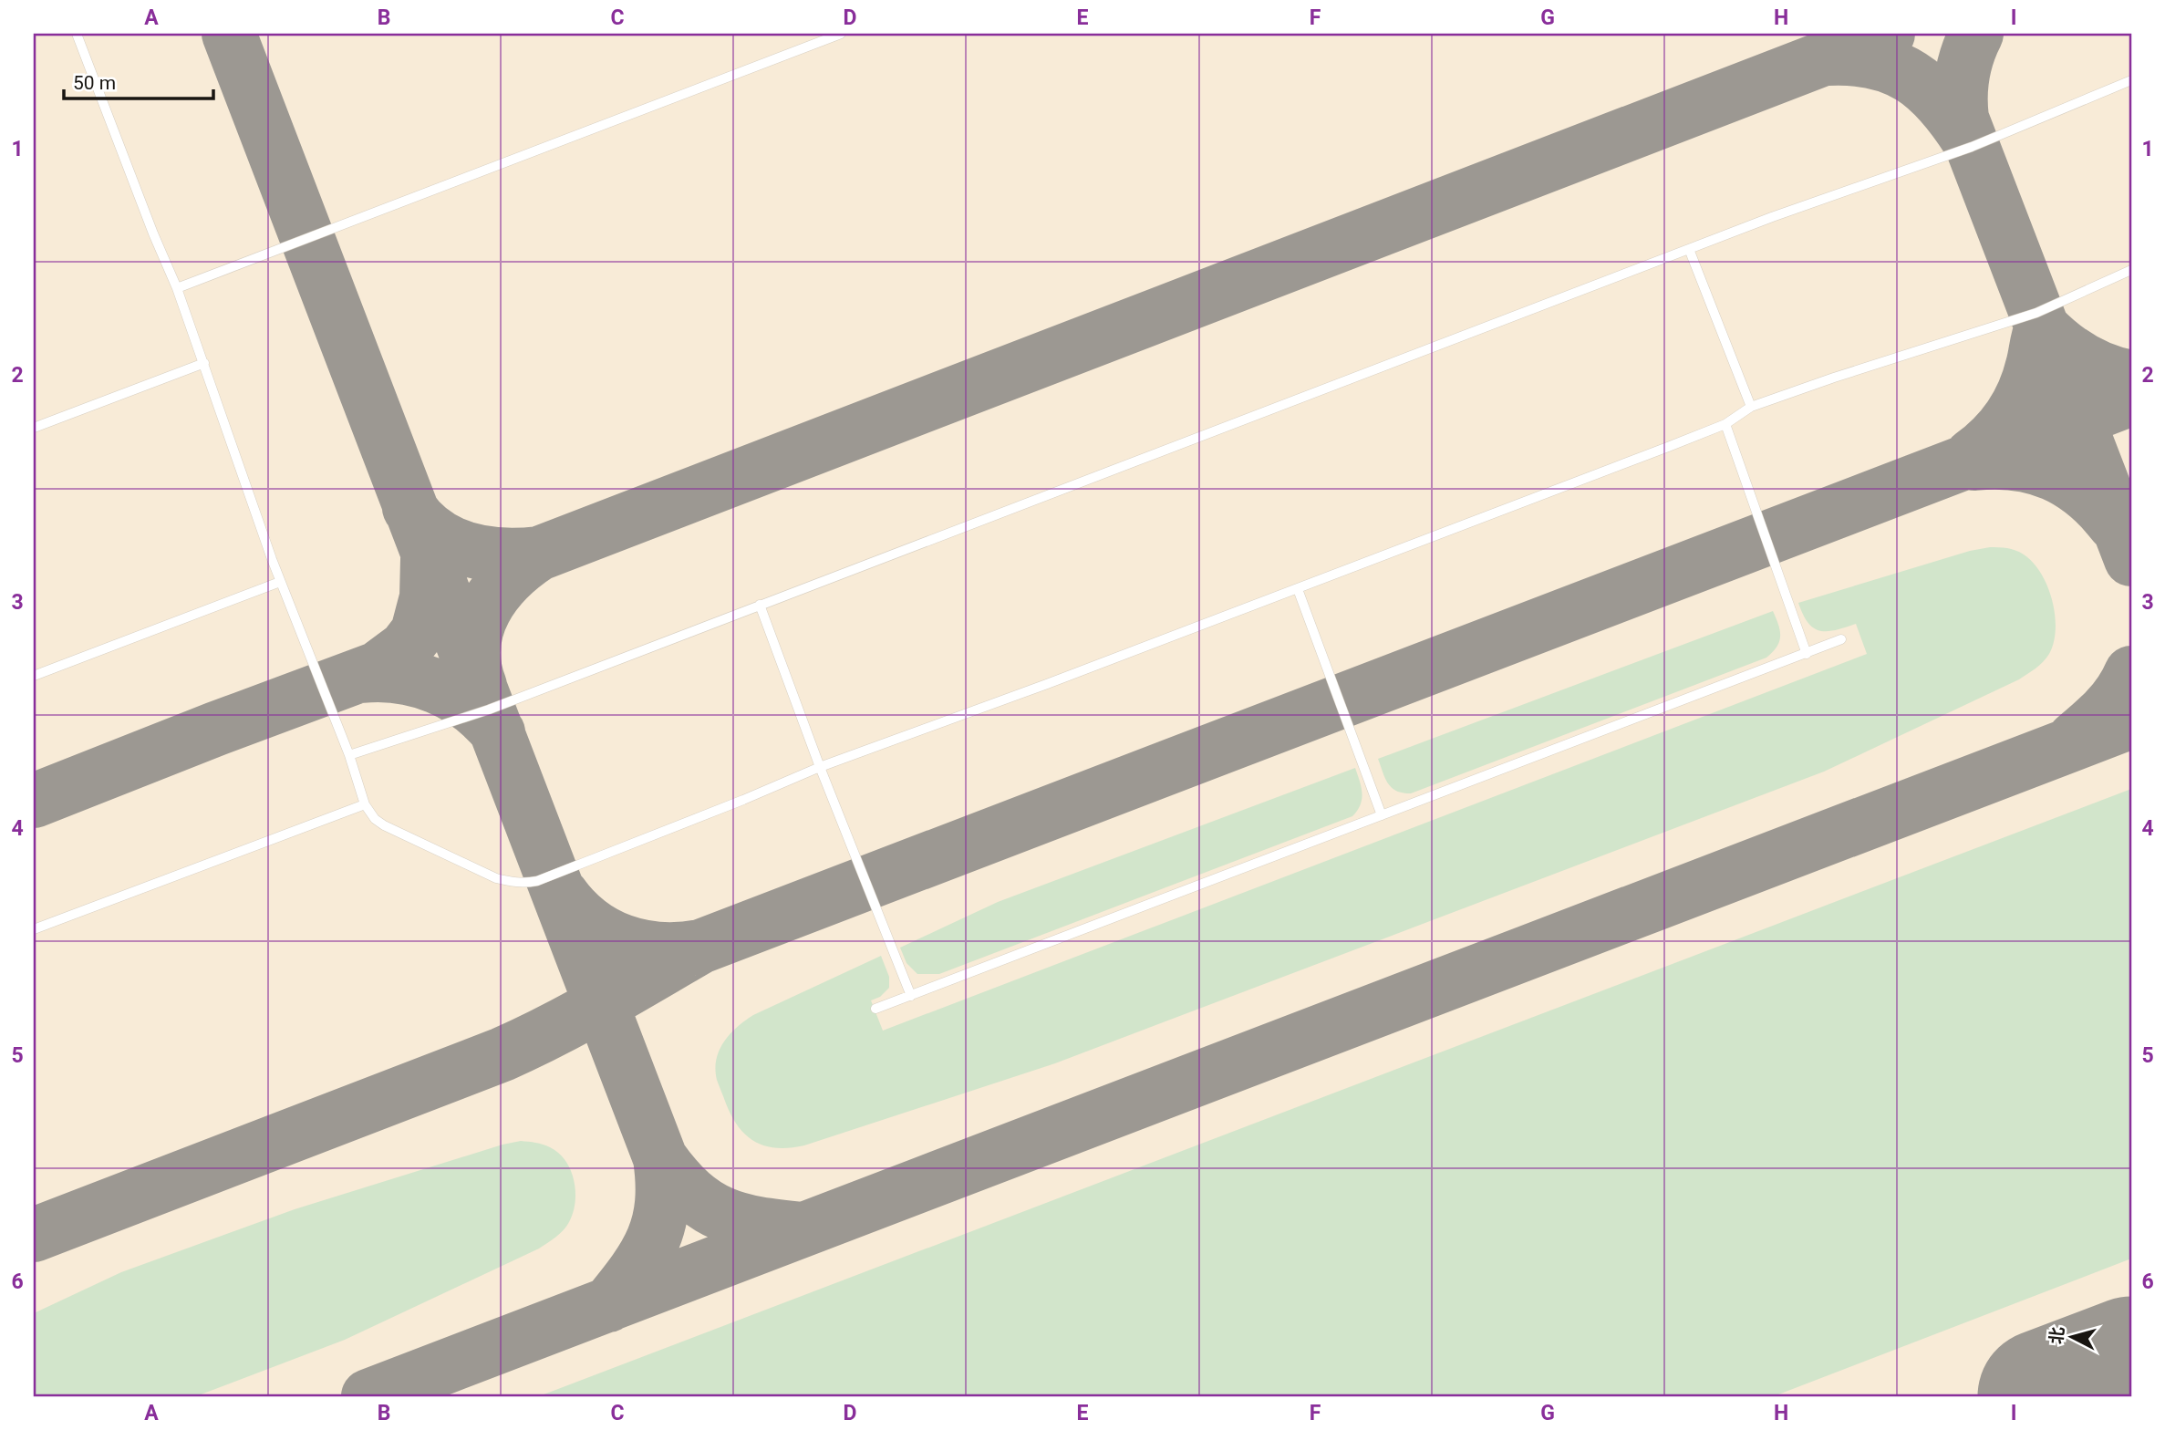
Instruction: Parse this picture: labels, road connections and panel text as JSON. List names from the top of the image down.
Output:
{
  "scale_bar": "50 m",
  "north": "left",
  "grid": {
    "columns": [
      "A",
      "B",
      "C",
      "D",
      "E",
      "F",
      "G",
      "H",
      "I"
    ],
    "rows": [
      "1",
      "2",
      "3",
      "4",
      "5",
      "6"
    ]
  }
}
